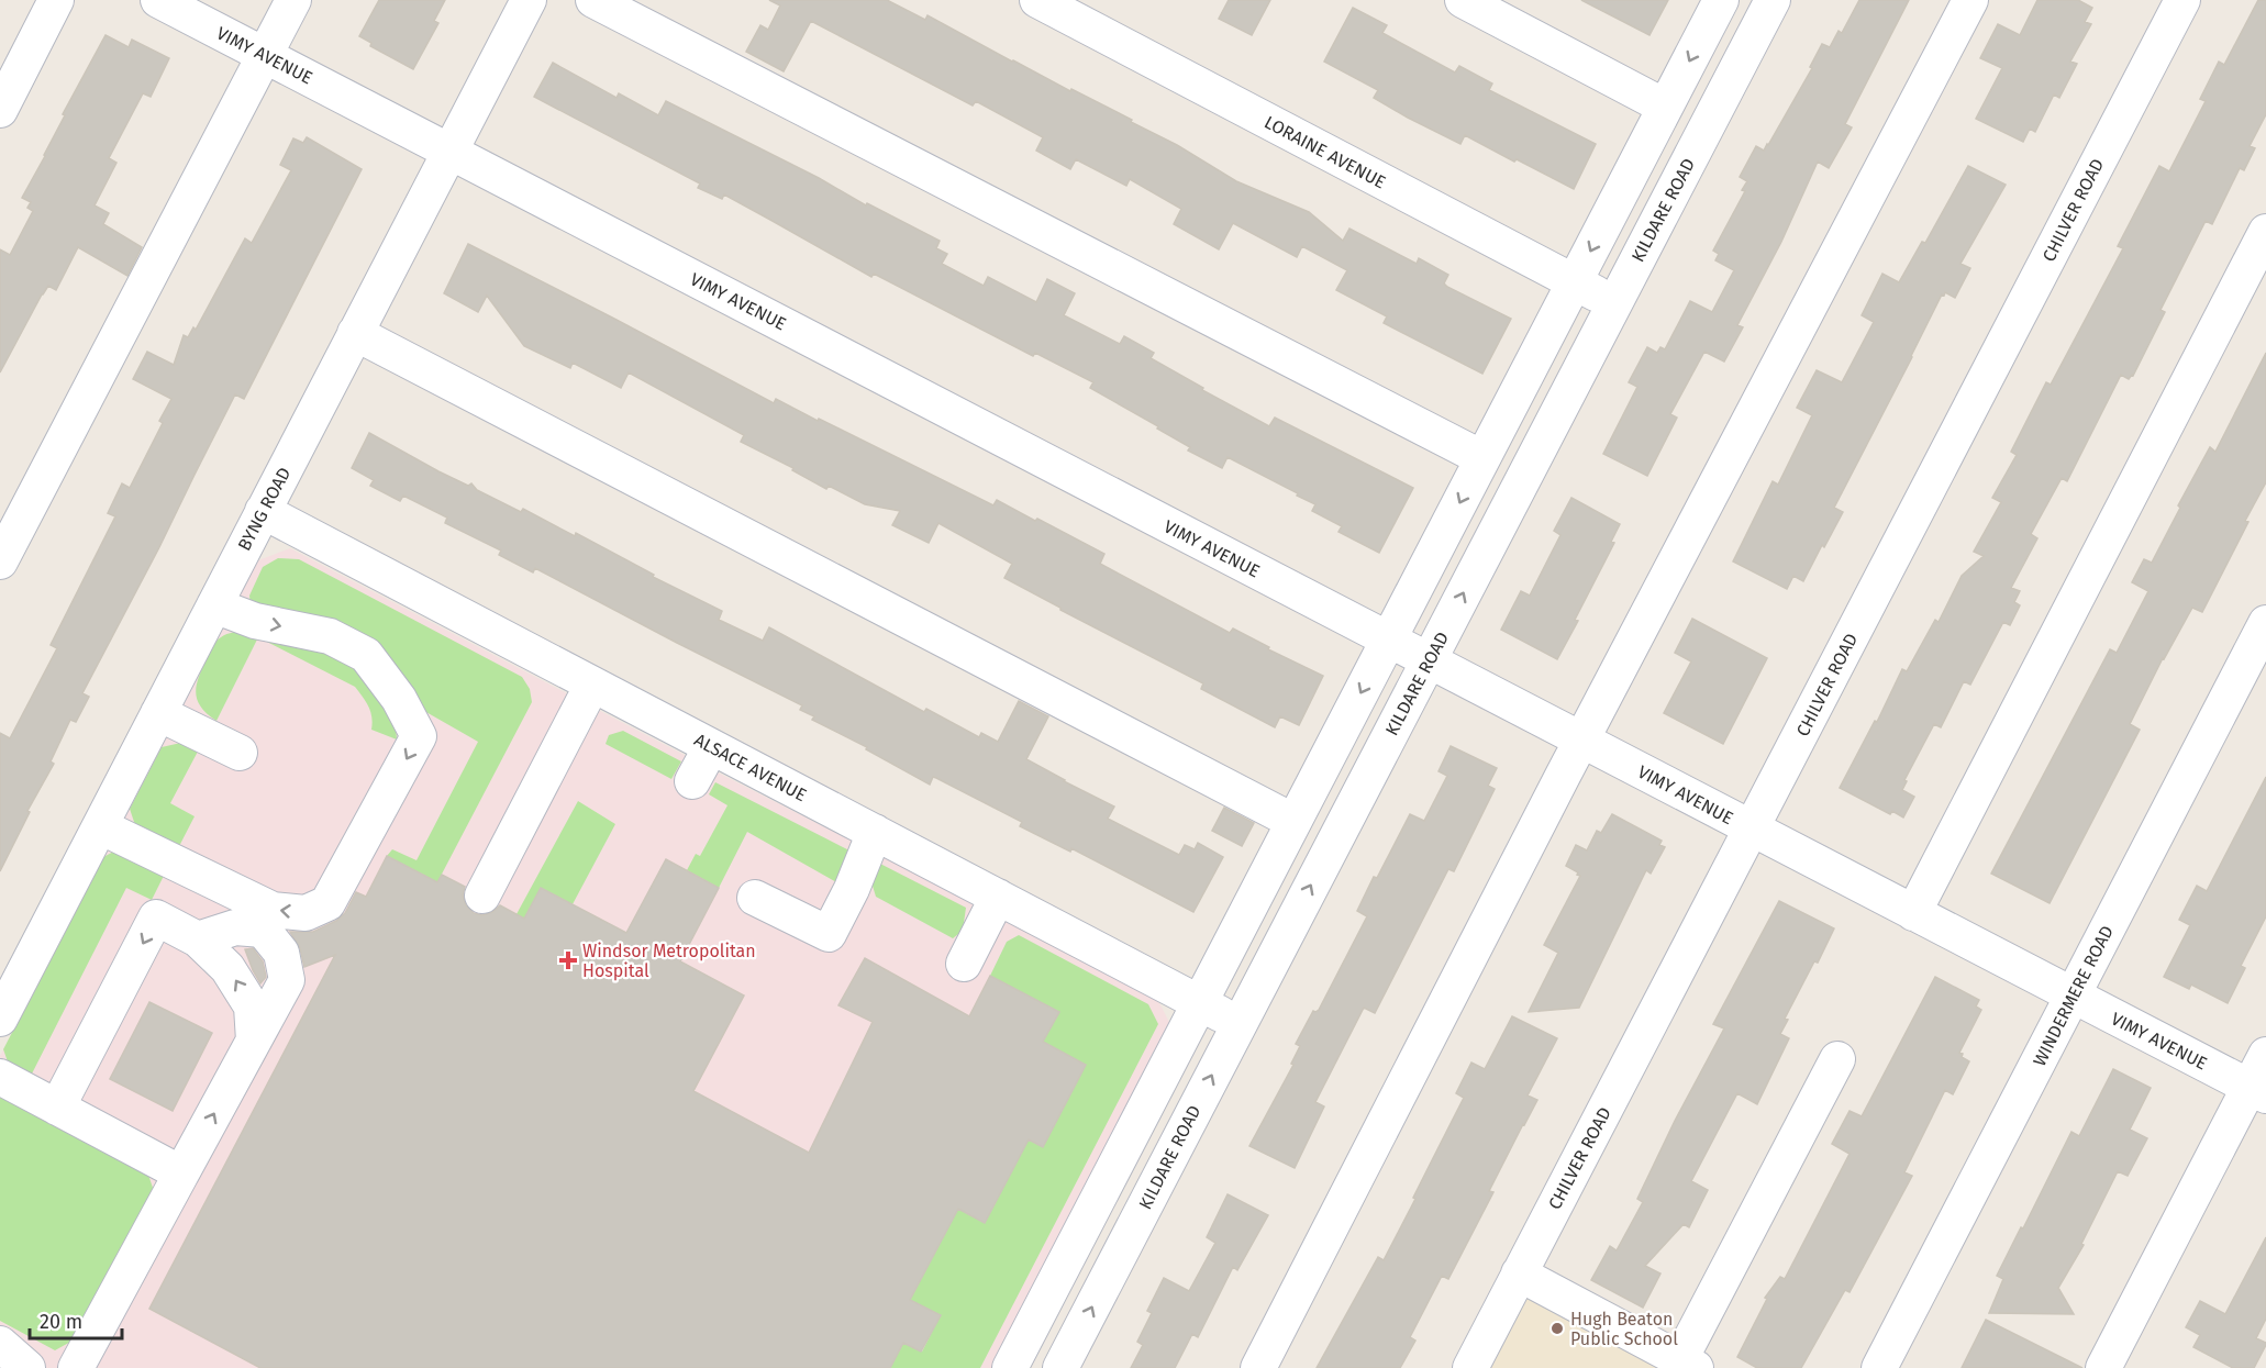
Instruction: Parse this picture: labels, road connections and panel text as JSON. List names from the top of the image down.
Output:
{
  "streets": {
    "street": [
      "VIMY AVENUE",
      "LORAINE AVENUE",
      "KILDARE ROAD",
      "CHILVER ROAD",
      "BYNG ROAD",
      "ALSACE AVENUE",
      "WINDERMERE ROAD"
    ]
  },
  "crossings": [
    ["VIMY AVENUE", "KILDARE ROAD"],
    ["VIMY AVENUE", "CHILVER ROAD"],
    ["VIMY AVENUE", "BYNG ROAD"],
    ["VIMY AVENUE", "WINDERMERE ROAD"],
    ["LORAINE AVENUE", "KILDARE ROAD"],
    ["KILDARE ROAD", "ALSACE AVENUE"],
    ["BYNG ROAD", "ALSACE AVENUE"]
  ],
  "places": {
    "health": ["Windsor Metropolitan Hospital"],
    "other": ["Hugh Beaton Public School"]
  },
  "scale_bar": "20 m"
}
